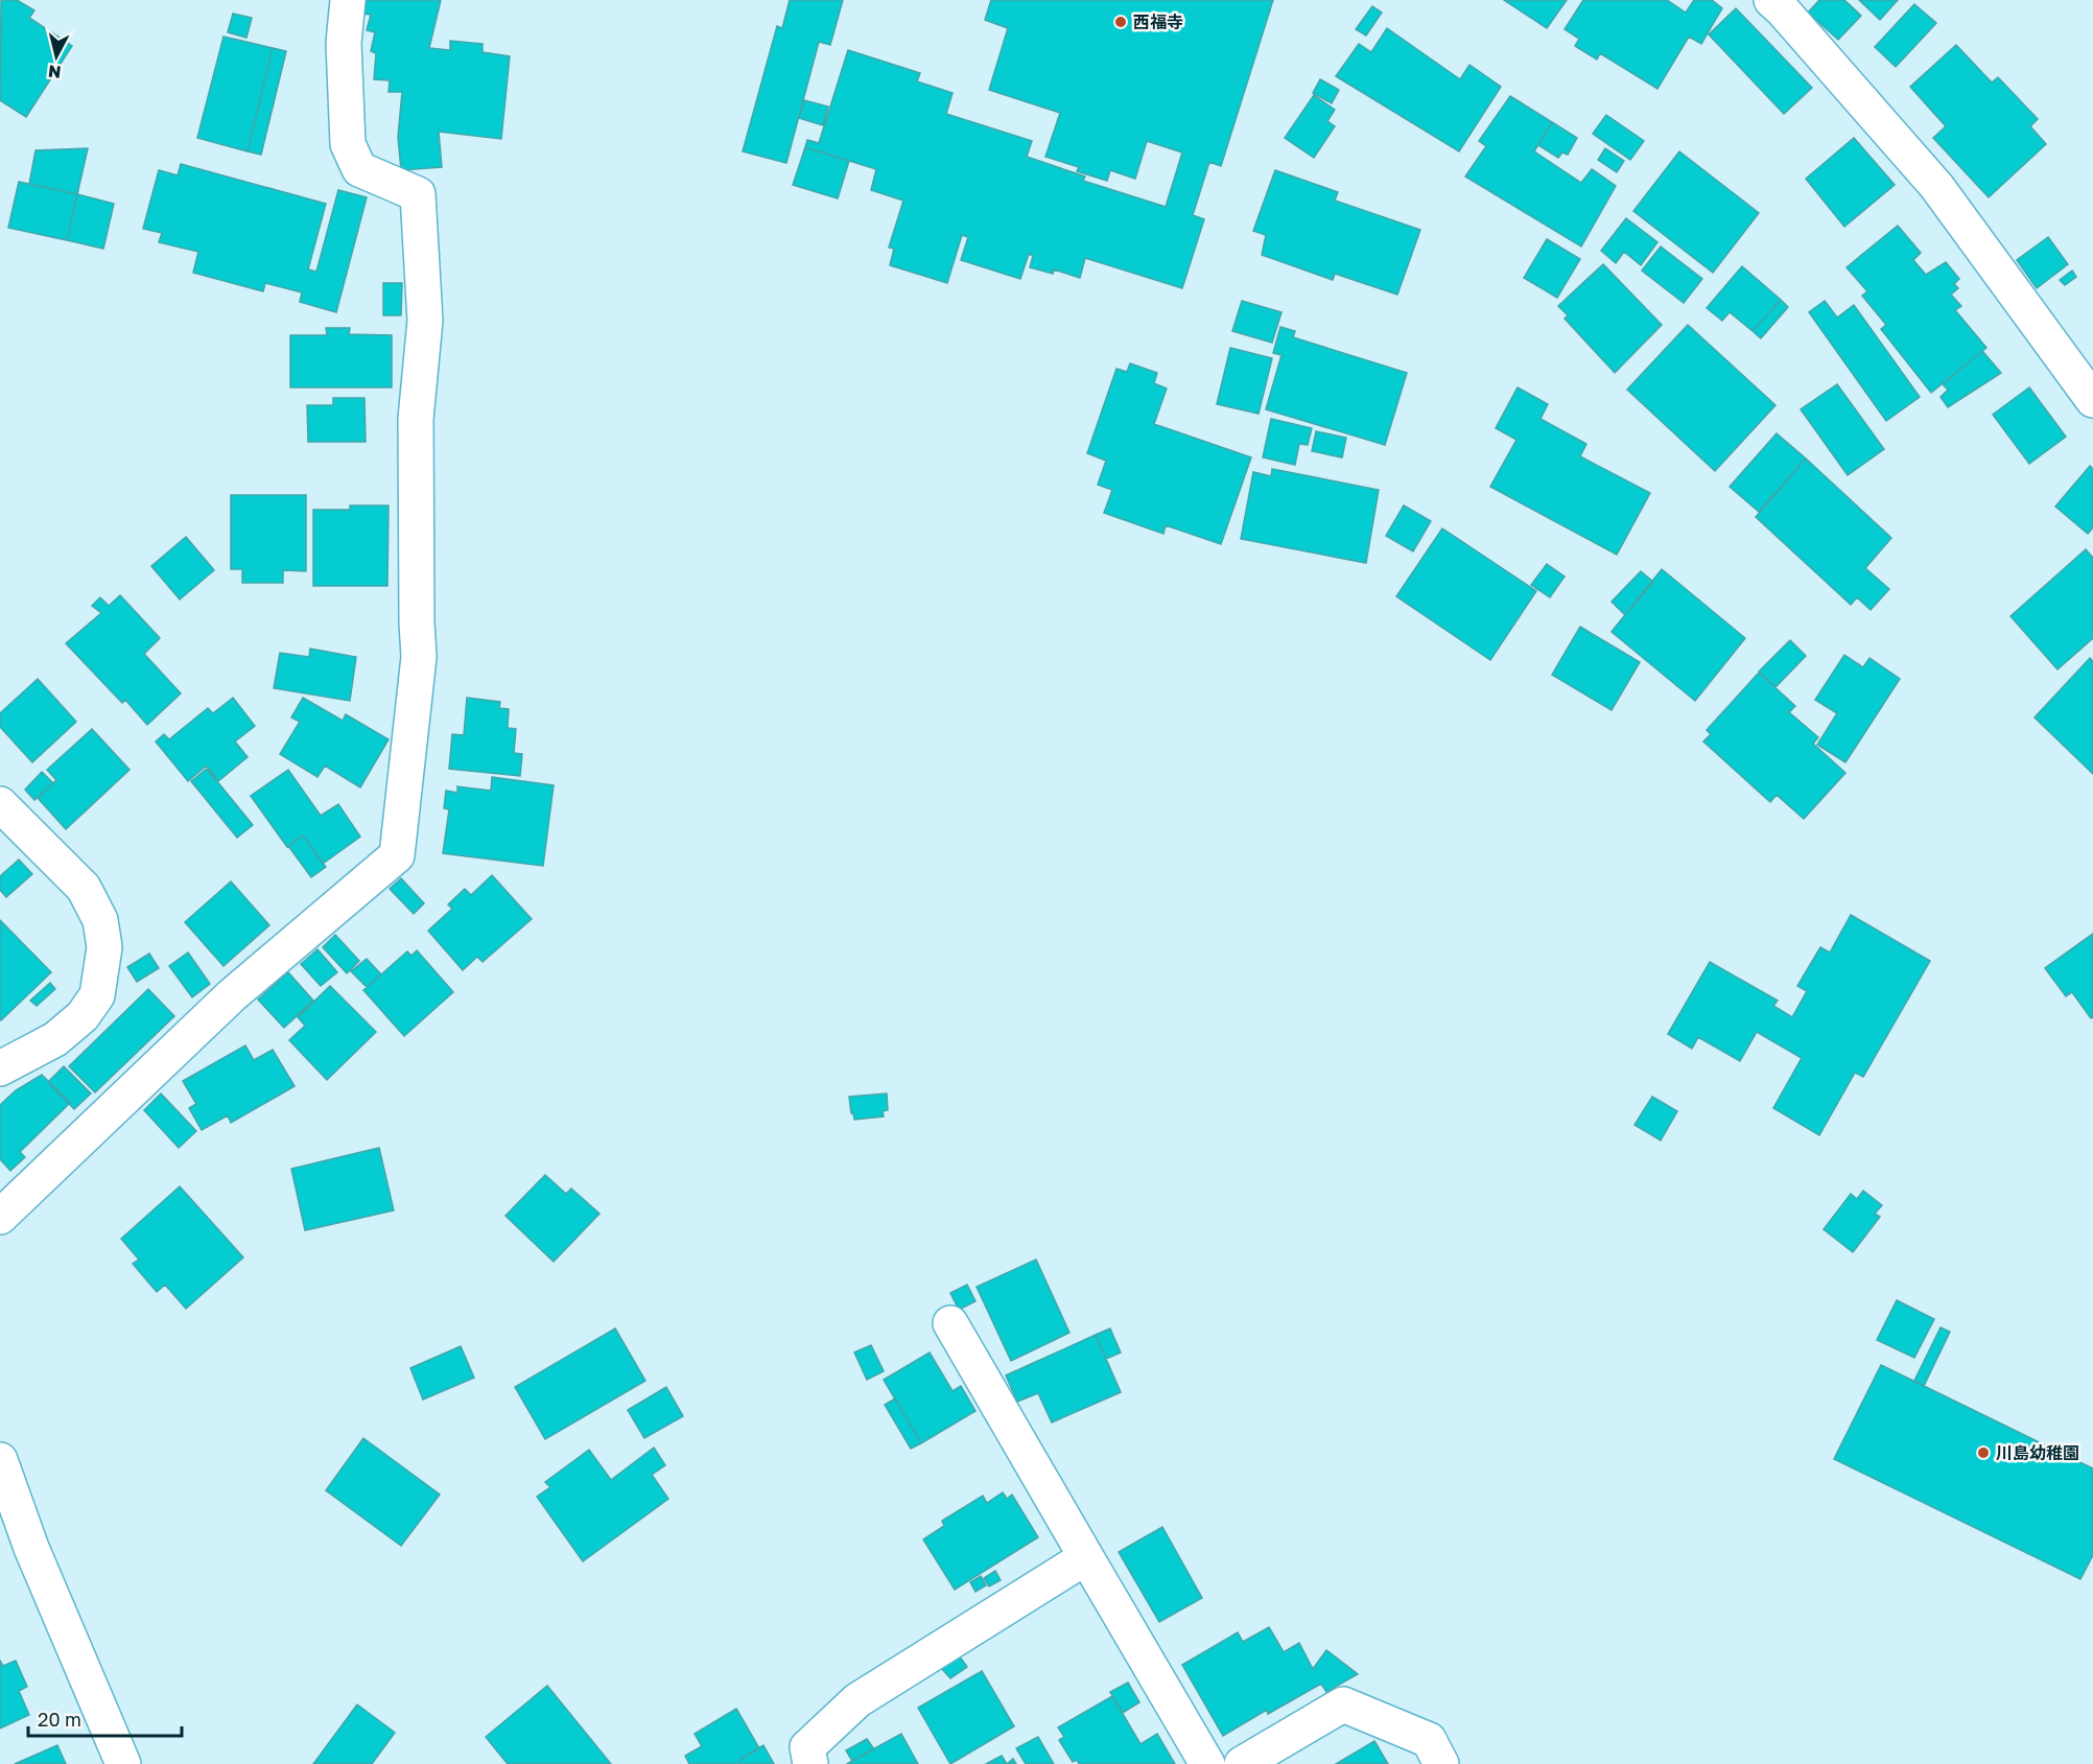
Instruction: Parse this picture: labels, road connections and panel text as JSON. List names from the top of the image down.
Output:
{
  "places": ["西福寺", "川島幼稚園"],
  "scale_bar": "20 m",
  "north": "bottom"
}
